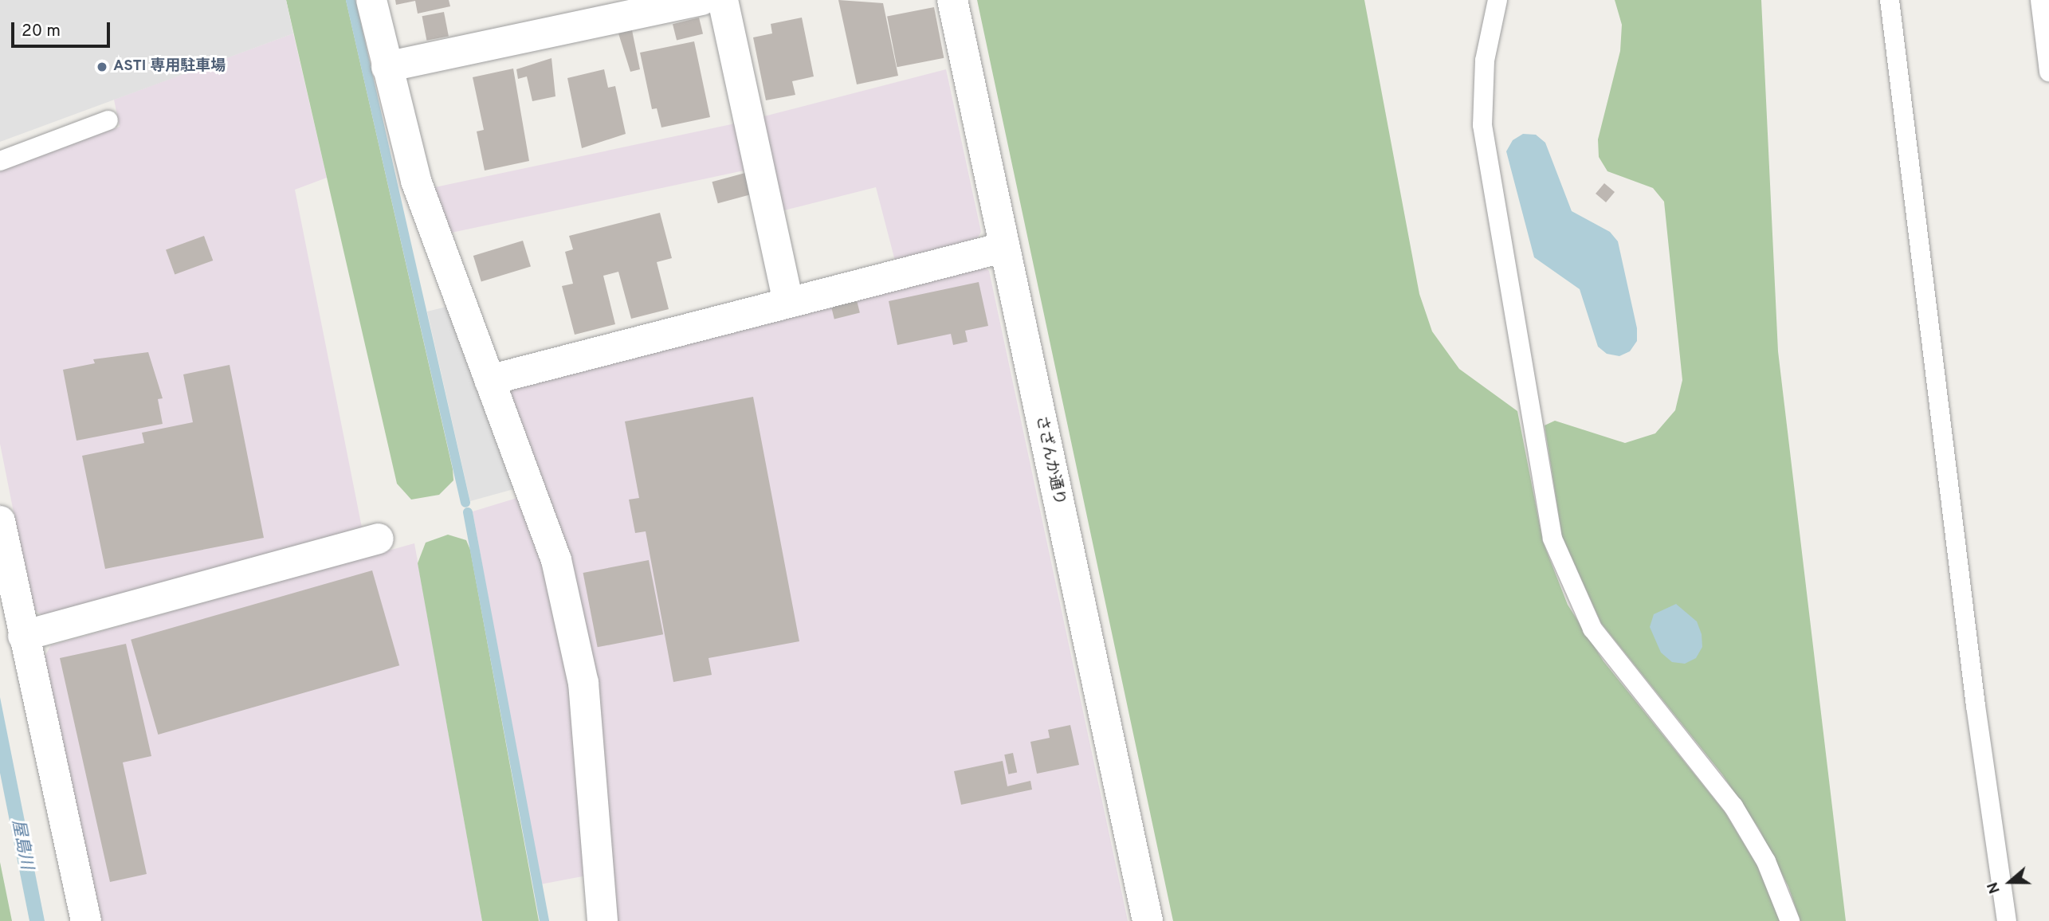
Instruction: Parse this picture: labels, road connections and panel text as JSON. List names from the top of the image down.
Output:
{
  "streets": {
    "street": ["さざんか通り"]
  },
  "water": ["屋島川"],
  "places": ["ASTI 専用駐車場"],
  "scale_bar": "20 m",
  "north": "left"
}
